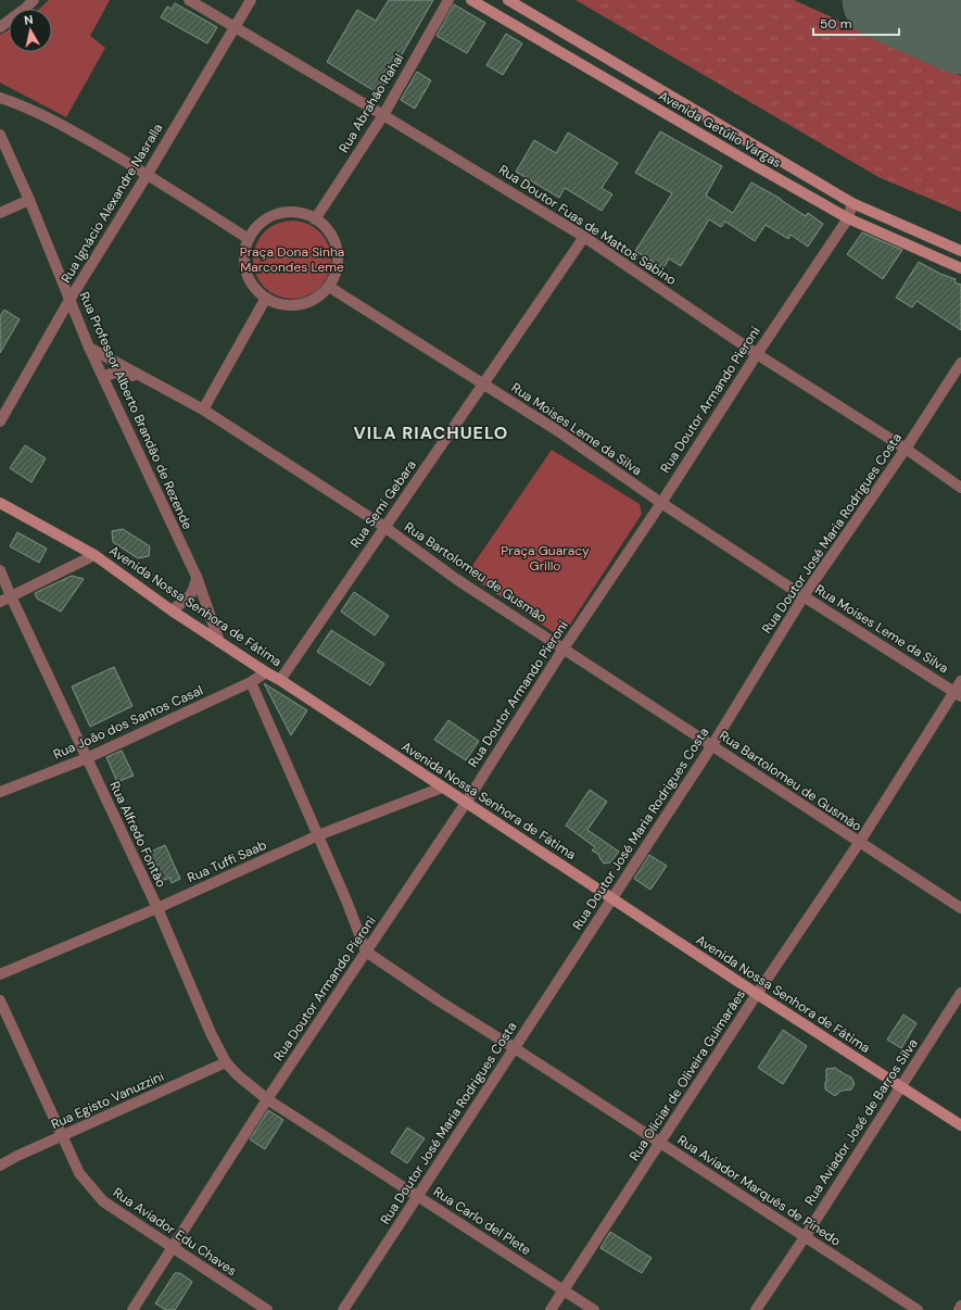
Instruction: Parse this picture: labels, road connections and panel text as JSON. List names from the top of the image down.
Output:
{
  "streets": {
    "street": [
      "Rua Abrahão Rahal",
      "Avenida Getúlio Vargas",
      "Rua Ignácio Alexandre Nasralla",
      "Rua Doutor Fuas de Mattos Sabino",
      "Rua Doutor Armando Pieroni",
      "Rua Professor Alberto Brandão de Rezende",
      "Rua Moises Leme da Silva",
      "Rua Semi Gebara",
      "Rua Doutor José Maria Rodrigues Costa",
      "Rua Bartolomeu de Gusmão",
      "Avenida Nossa Senhora de Fátima",
      "Rua João dos Santos Casal",
      "Rua Alfredo Fontão",
      "Rua Tuffi Saab",
      "Rua Oliciar de Oliveira Guimarães",
      "Rua Egisto Vanuzzini",
      "Rua Aviador José de Barros Silva",
      "Rua Aviador Marquês de Pinedo",
      "Rua Carlo del Plete",
      "Rua Aviador Edu Chaves"
    ]
  },
  "crossings": [
    ["Rua Abrahão Rahal", "Rua Doutor Fuas de Mattos Sabino"],
    ["Rua Abrahão Rahal", "Rua Moises Leme da Silva"],
    ["Avenida Getúlio Vargas", "Rua Doutor Armando Pieroni"],
    ["Rua Ignácio Alexandre Nasralla", "Rua Doutor Fuas de Mattos Sabino"],
    ["Rua Ignácio Alexandre Nasralla", "Rua Professor Alberto Brandão de Rezende"],
    ["Rua Doutor Fuas de Mattos Sabino", "Rua Doutor Armando Pieroni"],
    ["Rua Doutor Fuas de Mattos Sabino", "Rua Semi Gebara"],
    ["Rua Doutor Fuas de Mattos Sabino", "Rua Doutor José Maria Rodrigues Costa"],
    ["Rua Doutor Armando Pieroni", "Rua Moises Leme da Silva"],
    ["Rua Doutor Armando Pieroni", "Rua Bartolomeu de Gusmão"],
    ["Rua Doutor Armando Pieroni", "Avenida Nossa Senhora de Fátima"],
    ["Rua Doutor Armando Pieroni", "Rua Alfredo Fontão"],
    ["Rua Doutor Armando Pieroni", "Rua Aviador Marquês de Pinedo"],
    ["Rua Doutor Armando Pieroni", "Rua Carlo del Plete"],
    ["Rua Doutor Armando Pieroni", "Rua Aviador Edu Chaves"],
    ["Rua Professor Alberto Brandão de Rezende", "Rua Bartolomeu de Gusmão"],
    ["Rua Professor Alberto Brandão de Rezende", "Avenida Nossa Senhora de Fátima"],
    ["Rua Moises Leme da Silva", "Rua Semi Gebara"],
    ["Rua Moises Leme da Silva", "Rua Doutor José Maria Rodrigues Costa"],
    ["Rua Moises Leme da Silva", "Rua Oliciar de Oliveira Guimarães"],
    ["Rua Semi Gebara", "Rua Bartolomeu de Gusmão"],
    ["Rua Semi Gebara", "Avenida Nossa Senhora de Fátima"],
    ["Rua Doutor José Maria Rodrigues Costa", "Rua Bartolomeu de Gusmão"],
    ["Rua Doutor José Maria Rodrigues Costa", "Avenida Nossa Senhora de Fátima"],
    ["Rua Doutor José Maria Rodrigues Costa", "Rua Aviador Marquês de Pinedo"],
    ["Rua Doutor José Maria Rodrigues Costa", "Rua Carlo del Plete"],
    ["Rua Bartolomeu de Gusmão", "Rua Oliciar de Oliveira Guimarães"],
    ["Avenida Nossa Senhora de Fátima", "Rua João dos Santos Casal"],
    ["Avenida Nossa Senhora de Fátima", "Rua Tuffi Saab"],
    ["Avenida Nossa Senhora de Fátima", "Rua Oliciar de Oliveira Guimarães"],
    ["Avenida Nossa Senhora de Fátima", "Rua Aviador José de Barros Silva"],
    ["Rua João dos Santos Casal", "Rua Alfredo Fontão"],
    ["Rua Alfredo Fontão", "Rua Tuffi Saab"],
    ["Rua Alfredo Fontão", "Rua Egisto Vanuzzini"],
    ["Rua Alfredo Fontão", "Rua Carlo del Plete"],
    ["Rua Oliciar de Oliveira Guimarães", "Rua Aviador Marquês de Pinedo"],
    ["Rua Oliciar de Oliveira Guimarães", "Rua Carlo del Plete"],
    ["Rua Egisto Vanuzzini", "Rua Aviador Edu Chaves"],
    ["Rua Aviador José de Barros Silva", "Rua Aviador Marquês de Pinedo"]
  ],
  "districts": ["VILA RIACHUELO"],
  "parks": ["Praça Dona Sinha Marcondes Leme", "Praça Guaracy Grillo"],
  "scale_bar": "50 m",
  "north": "top"
}
